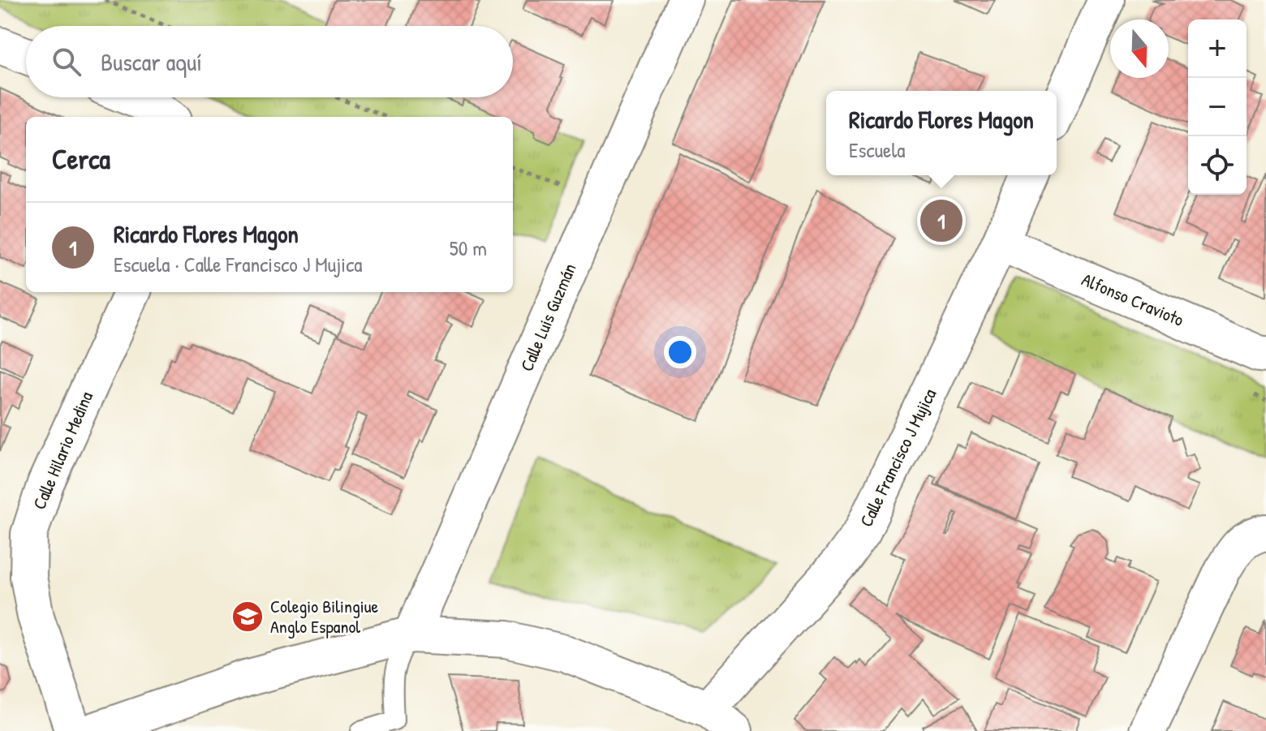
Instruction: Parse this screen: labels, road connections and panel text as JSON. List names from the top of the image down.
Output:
{
  "streets": {
    "street": [
      "Alfonso Cravioto",
      "Calle Luis Guzmán",
      "Calle Hilario Medina",
      "Calle Francisco J Mujica"
    ]
  },
  "crossings": [
    ["Alfonso Cravioto", "Calle Francisco J Mujica"]
  ],
  "places": {
    "school or university": ["Colegio Bilingiue Anglo Espanol"]
  },
  "north": "bottom",
  "page": {
    "map_buttons": ["+", "−"],
    "search": "Buscar aquí",
    "popup": ["Ricardo Flores Magon", "Escuela"],
    "heading": "Cerca",
    "pins": "1",
    "list": [
      {
        "mark": "1",
        "name": "Ricardo Flores Magon",
        "note": "Escuela · Calle Francisco J Mujica",
        "value": "50 m"
      }
    ]
  }
}
